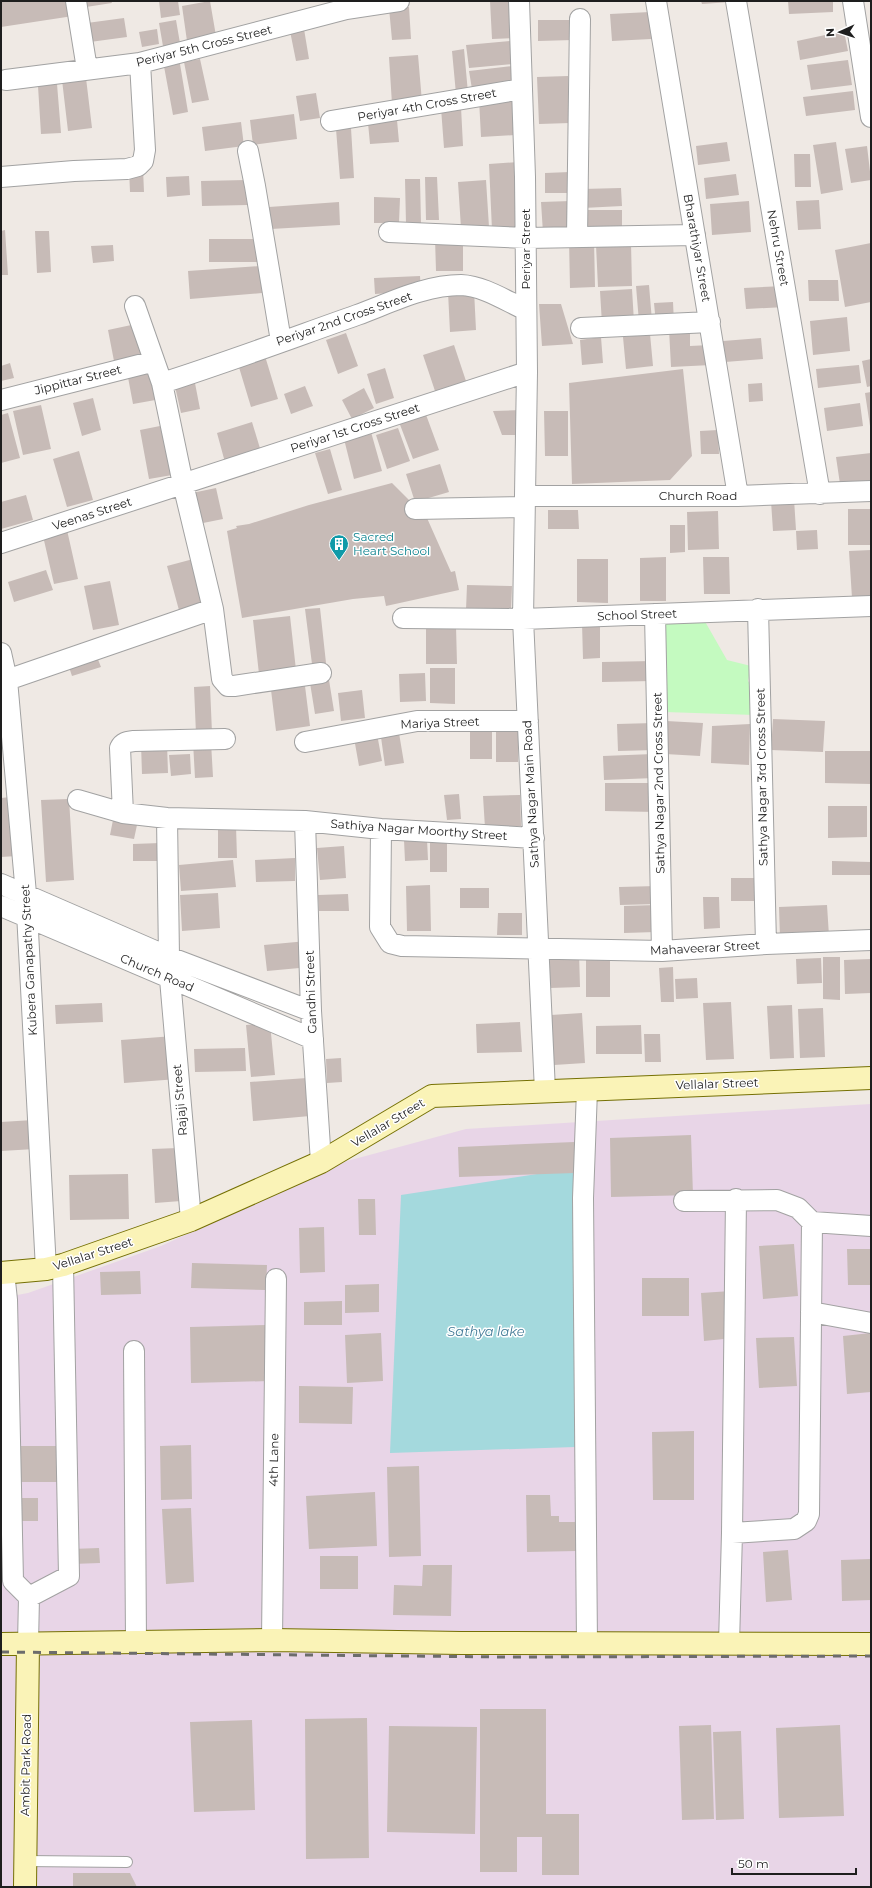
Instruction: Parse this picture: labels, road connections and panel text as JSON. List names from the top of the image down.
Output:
{
  "streets": {
    "street": [
      "Periyar 5th Cross Street",
      "Periyar 4th Cross Street",
      "Bharathiyar Street",
      "Nehru Street",
      "Periyar Street",
      "Periyar 2nd Cross Street",
      "Jippittar Street",
      "Periyar 1st Cross Street",
      "Church Road",
      "Veenas Street",
      "School Street",
      "Mariya Street",
      "Sathya Nagar 3rd Cross Street",
      "Sathya Nagar 2nd Cross Street",
      "Sathya Nagar Main Road",
      "Sathiya Nagar Moorthy Street",
      "Mahaveerar Street",
      "Kubera Ganapathy Street",
      "Gandhi Street",
      "Vellalar Street",
      "Rajaji Street",
      "4th Lane",
      "Ambit Park Road"
    ]
  },
  "crossings": [
    ["Periyar 4th Cross Street", "Periyar Street"],
    ["Bharathiyar Street", "Church Road"],
    ["Nehru Street", "Church Road"],
    ["Periyar Street", "Periyar 2nd Cross Street"],
    ["Periyar Street", "Periyar 1st Cross Street"],
    ["Periyar Street", "Church Road"],
    ["Periyar Street", "Sathya Nagar Main Road"],
    ["Periyar 1st Cross Street", "Veenas Street"],
    ["Church Road", "Sathya Nagar Main Road"],
    ["Church Road", "Kubera Ganapathy Street"],
    ["Church Road", "Gandhi Street"],
    ["Church Road", "Rajaji Street"],
    ["School Street", "Sathya Nagar 3rd Cross Street"],
    ["School Street", "Sathya Nagar 2nd Cross Street"],
    ["School Street", "Sathya Nagar Main Road"],
    ["Mariya Street", "Sathya Nagar Main Road"],
    ["Sathya Nagar 3rd Cross Street", "Mahaveerar Street"],
    ["Sathya Nagar 2nd Cross Street", "Mahaveerar Street"],
    ["Sathya Nagar Main Road", "Sathiya Nagar Moorthy Street"],
    ["Sathya Nagar Main Road", "Mahaveerar Street"],
    ["Sathya Nagar Main Road", "Vellalar Street"],
    ["Sathiya Nagar Moorthy Street", "Mahaveerar Street"],
    ["Sathiya Nagar Moorthy Street", "Gandhi Street"],
    ["Kubera Ganapathy Street", "Vellalar Street"],
    ["Gandhi Street", "Vellalar Street"],
    ["Vellalar Street", "Rajaji Street"]
  ],
  "water": ["Sathya lake"],
  "places": {
    "building": ["Sacred Heart School"]
  },
  "scale_bar": "50 m",
  "north": "left"
}
